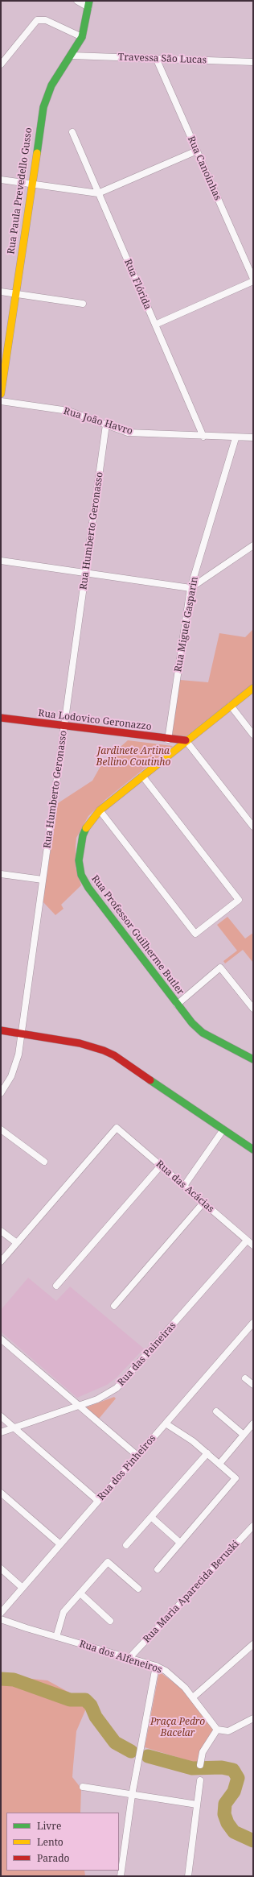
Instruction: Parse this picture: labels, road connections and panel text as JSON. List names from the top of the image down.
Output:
{
  "streets": {
    "main road": ["Rua Paula Prevedello Gusso", "Rua Lodovico Geronazzo", "Rua Professor Guilherme Butler"],
    "street": [
      "Travessa São Lucas",
      "Rua Canoinhas",
      "Rua Flórida",
      "Rua João Havro",
      "Rua Humberto Geronasso",
      "Rua Miguel Gasparin",
      "Rua das Acácias",
      "Rua das Paineiras",
      "Rua dos Pinheiros",
      "Rua Maria Aparecida Beruski",
      "Rua dos Alfeneiros"
    ]
  },
  "crossings": [
    ["Travessa São Lucas", "Rua Canoinhas"],
    ["Travessa São Lucas", "Rua Paula Prevedello Gusso"],
    ["Rua Flórida", "Rua João Havro"],
    ["Rua João Havro", "Rua Humberto Geronasso"],
    ["Rua João Havro", "Rua Miguel Gasparin"],
    ["Rua Humberto Geronasso", "Rua Lodovico Geronazzo"],
    ["Rua Miguel Gasparin", "Rua Lodovico Geronazzo"],
    ["Rua Lodovico Geronazzo", "Rua Professor Guilherme Butler"],
    ["Rua das Acácias", "Rua das Paineiras"],
    ["Rua Maria Aparecida Beruski", "Rua dos Alfeneiros"]
  ],
  "parks": ["Jardinete Artina Bellino Coutinho", "Praça Pedro Bacelar"],
  "legend": ["Livre", "Lento", "Parado"]
}
